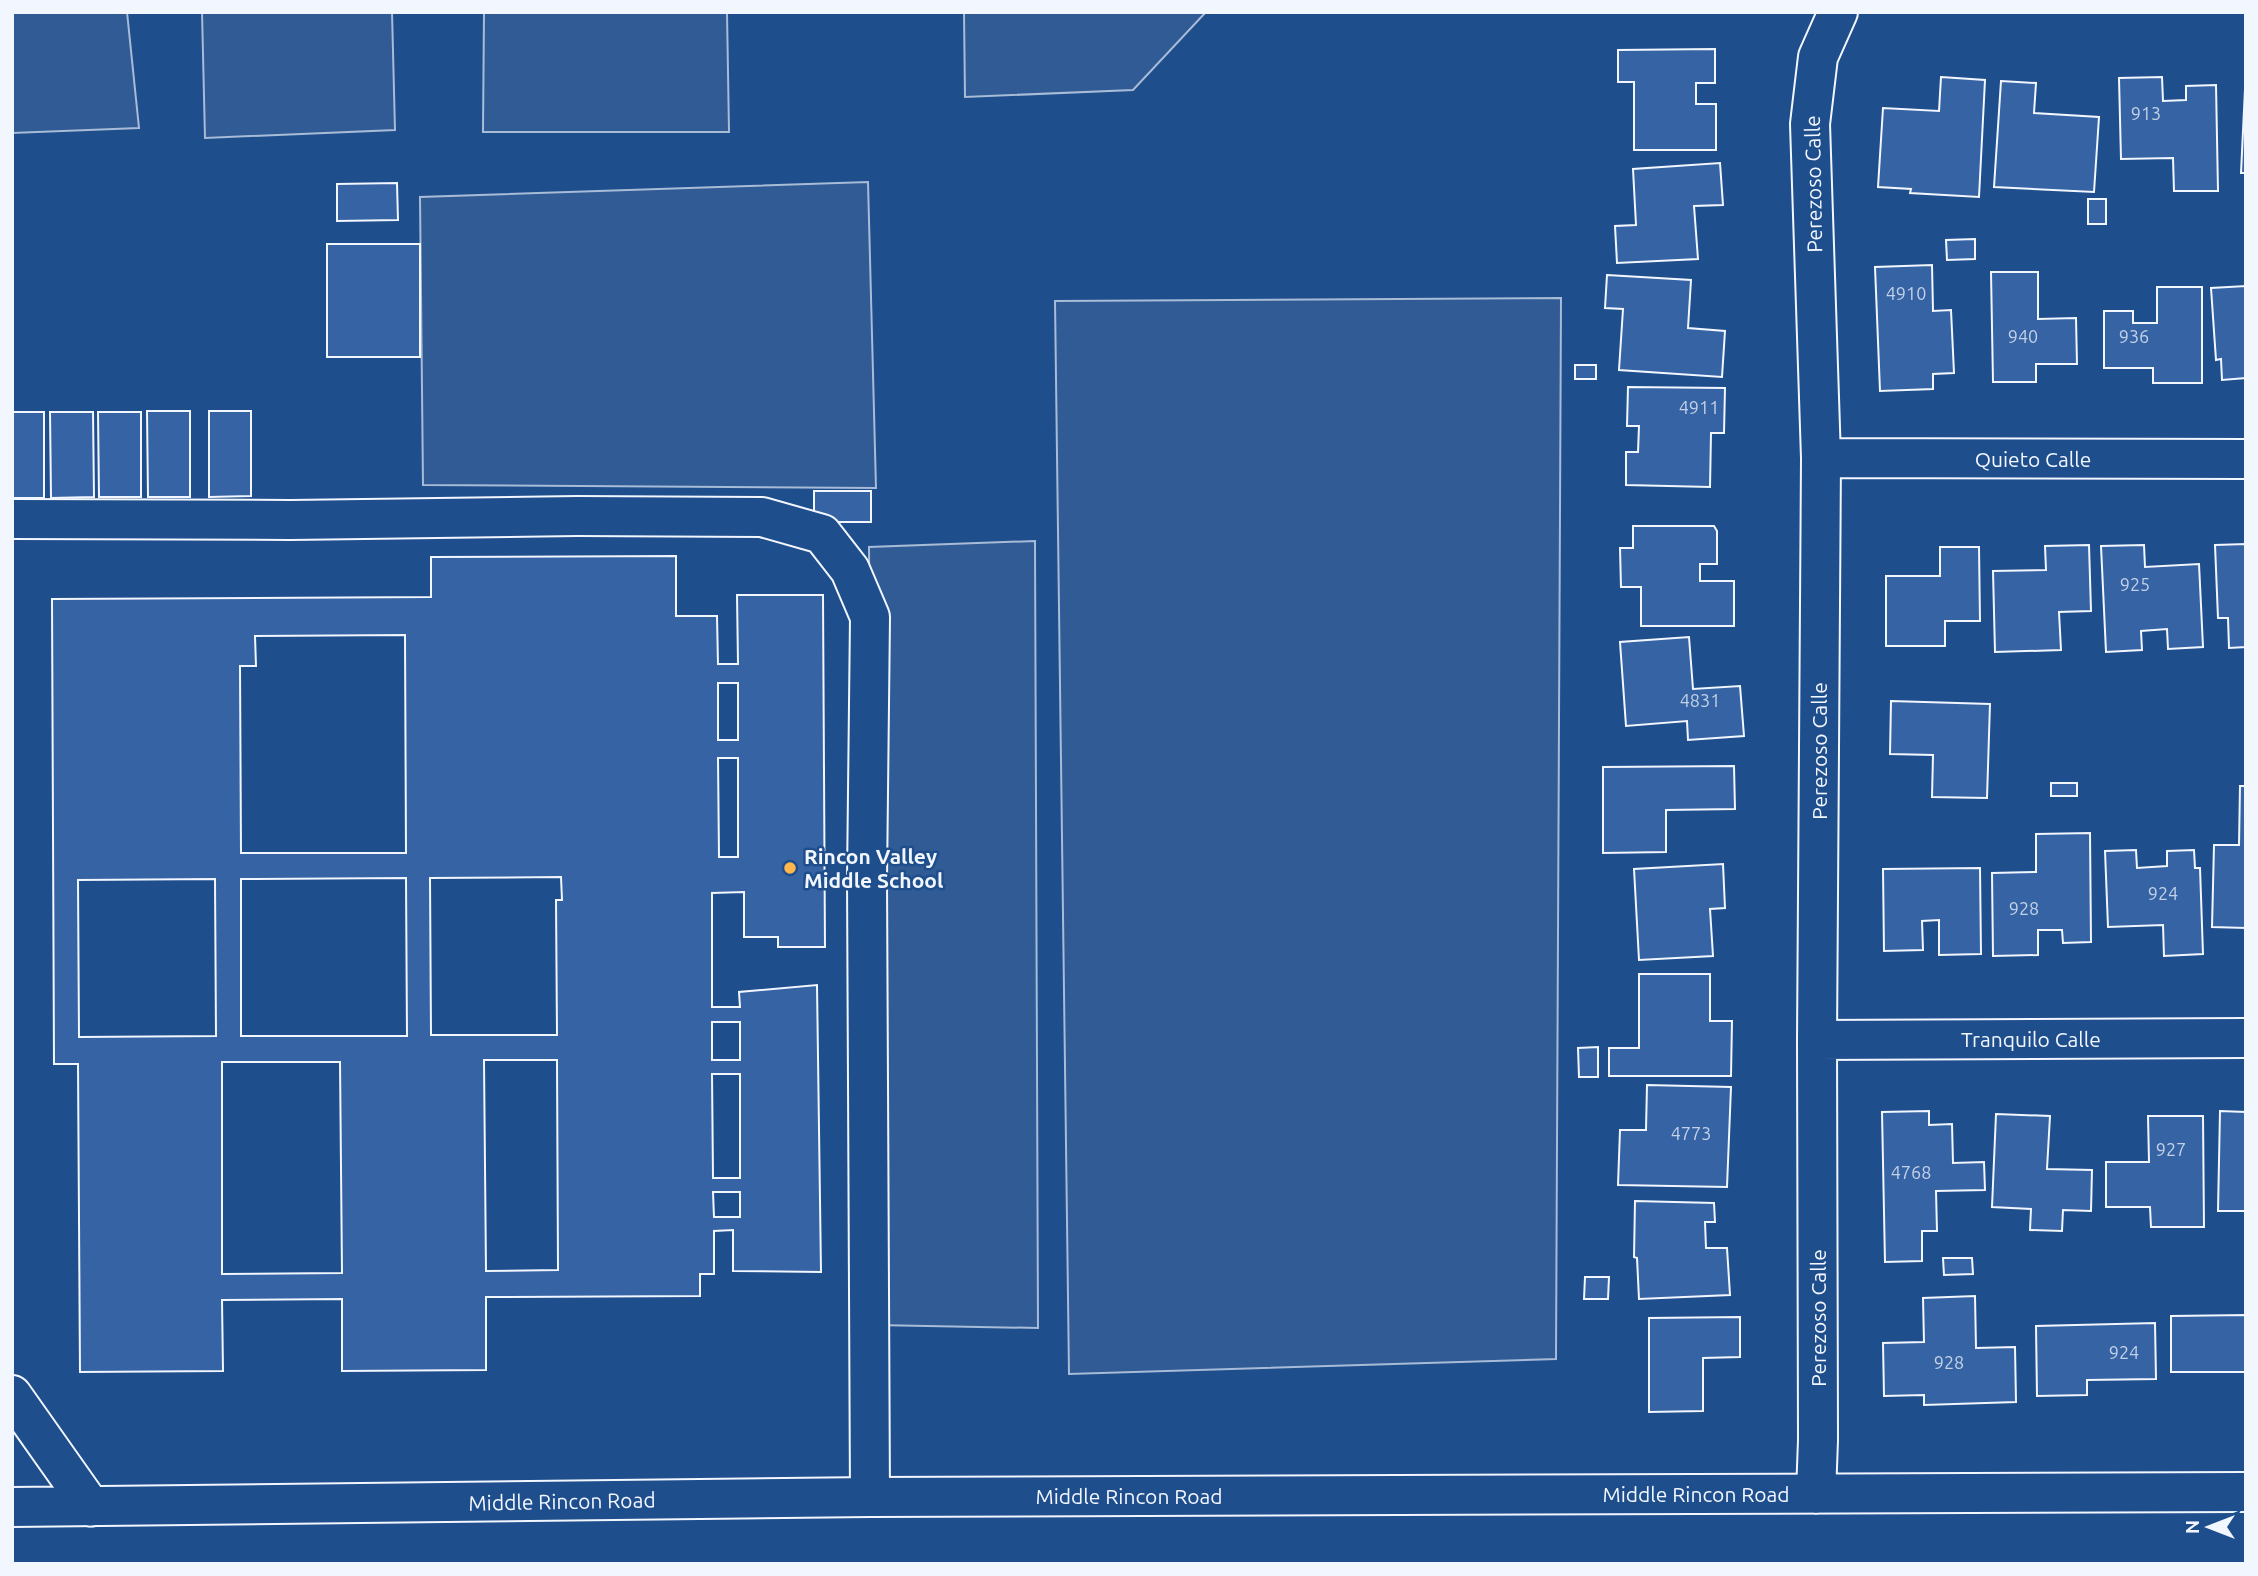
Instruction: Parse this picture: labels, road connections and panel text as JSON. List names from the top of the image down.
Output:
{
  "streets": {
    "street": [
      "Perezoso Calle",
      "Quieto Calle",
      "Tranquilo Calle",
      "Middle Rincon Road"
    ]
  },
  "crossings": [
    ["Perezoso Calle", "Quieto Calle"],
    ["Perezoso Calle", "Tranquilo Calle"],
    ["Perezoso Calle", "Middle Rincon Road"]
  ],
  "places": ["Rincon Valley Middle School"],
  "house_numbers": [
    "913",
    "4910",
    "940",
    "936",
    "4911",
    "925",
    "4831",
    "924",
    "928",
    "4773",
    "927",
    "4768",
    "924",
    "928"
  ],
  "north": "left"
}
